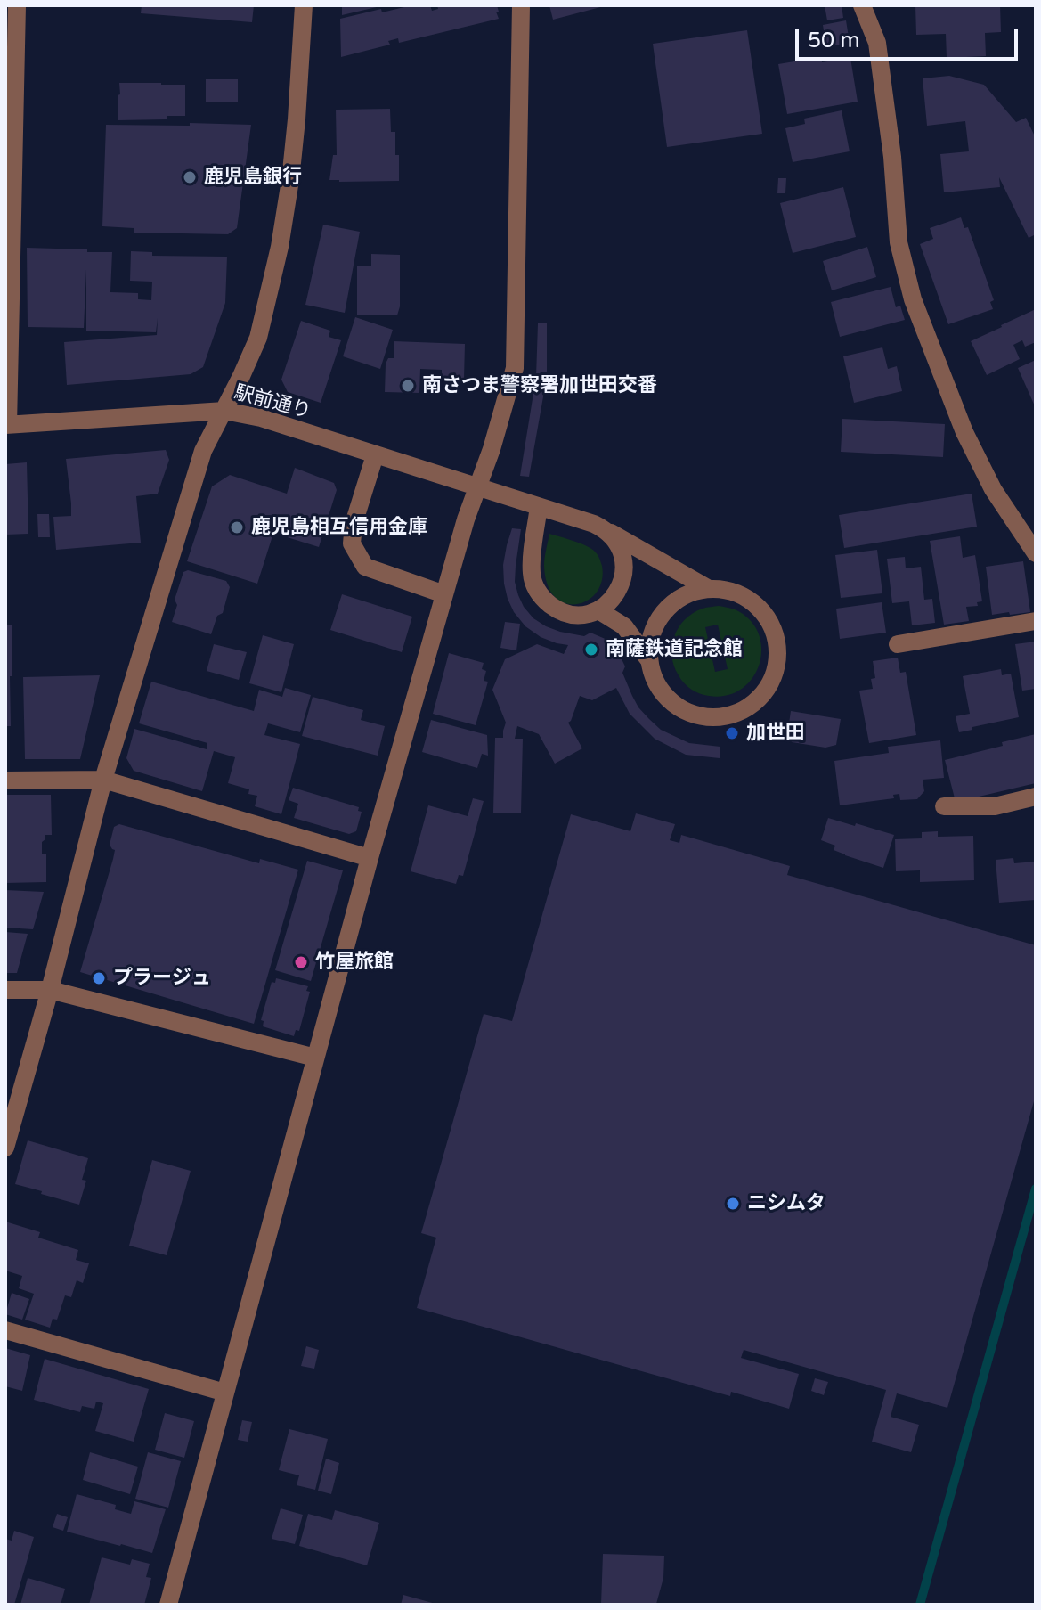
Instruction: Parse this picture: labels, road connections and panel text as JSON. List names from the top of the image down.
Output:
{
  "streets": {
    "street": ["駅前通り"]
  },
  "places": [
    "鹿児島銀行",
    "南さつま警察署加世田交番",
    "鹿児島相互信用金庫",
    "南薩鉄道記念館",
    "加世田",
    "竹屋旅館",
    "プラージュ",
    "ニシムタ"
  ],
  "scale_bar": "50 m"
}
